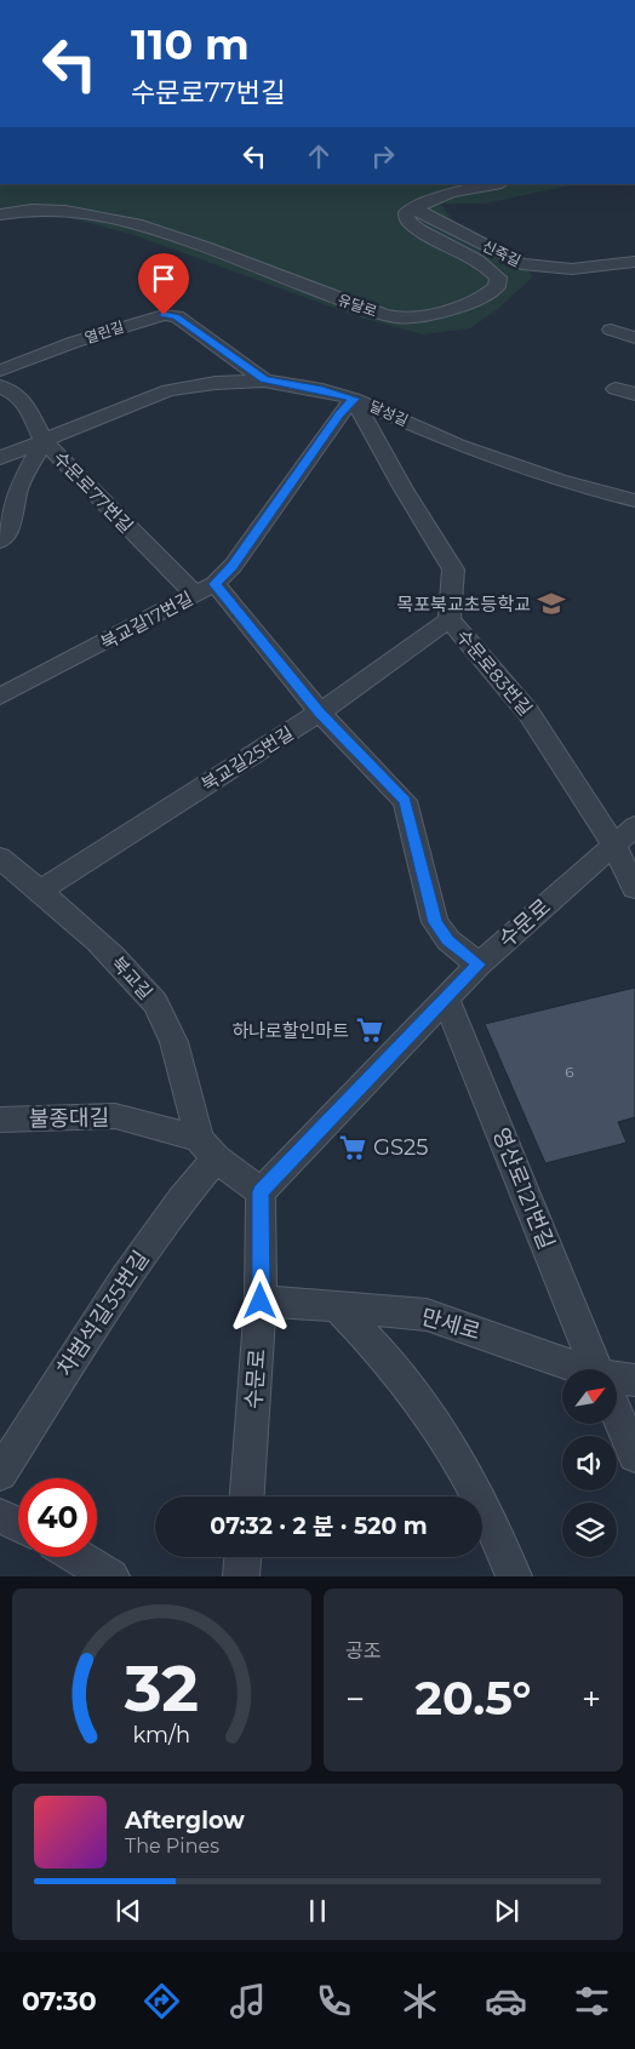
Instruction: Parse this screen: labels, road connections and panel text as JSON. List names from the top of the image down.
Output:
{
  "streets": {
    "street": [
      "신죽길",
      "유달로",
      "열린길",
      "달성길",
      "수문로77번길",
      "북교길17번길",
      "수문로83번길",
      "북교길25번길",
      "수문로",
      "북교길",
      "불종대길",
      "영산로121번길",
      "차범석길35번길",
      "만세로"
    ]
  },
  "crossings": [
    ["신죽길", "유달로"],
    ["열린길", "달성길"],
    ["달성길", "수문로77번길"],
    ["달성길", "북교길17번길"],
    ["달성길", "수문로83번길"],
    ["수문로77번길", "북교길17번길"],
    ["수문로77번길", "북교길25번길"],
    ["수문로77번길", "수문로"],
    ["북교길17번길", "수문로83번길"],
    ["수문로83번길", "북교길25번길"],
    ["수문로83번길", "수문로"],
    ["북교길25번길", "북교길"],
    ["수문로", "불종대길"],
    ["수문로", "영산로121번길"],
    ["수문로", "만세로"],
    ["북교길", "불종대길"],
    ["북교길", "차범석길35번길"],
    ["불종대길", "차범석길35번길"]
  ],
  "places": {
    "school or university": ["목포북교초등학교"],
    "supermarket": ["하나로할인마트", "GS25"]
  },
  "house_numbers": ["6"],
  "north": "top right",
  "page": {
    "turn": ["110 m", "수문로77번길"],
    "limit": "40",
    "trip": "07:32 · 2 분 · 520 m",
    "tile": "공조",
    "heat": ["−", "20.5°", "+"],
    "song": ["Afterglow", "The Pines"],
    "tabs": "07:30",
    "gauge": ["32", "km/h"]
  }
}
